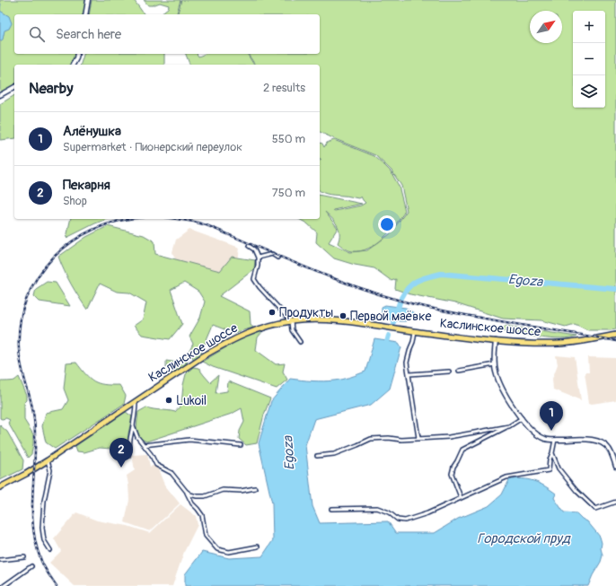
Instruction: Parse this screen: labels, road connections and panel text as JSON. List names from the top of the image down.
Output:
{
  "streets": {
    "main road": ["Каслинское шоссе"]
  },
  "water": ["Egoza", "Городской пруд"],
  "places": ["Продукты", "Первой маёвке", "Lukoil"],
  "north": "top right",
  "page": {
    "map_buttons": ["+", "−"],
    "search": "Search here",
    "heading": ["Nearby", "2 results"],
    "list": [
      {
        "mark": "1",
        "name": "Алёнушка",
        "note": "Supermarket · Пионерский переулок",
        "value": "550 m"
      },
      {
        "mark": "2",
        "name": "Пекарня",
        "note": "Shop",
        "value": "750 m"
      }
    ],
    "pins": ["1", "2"]
  }
}
